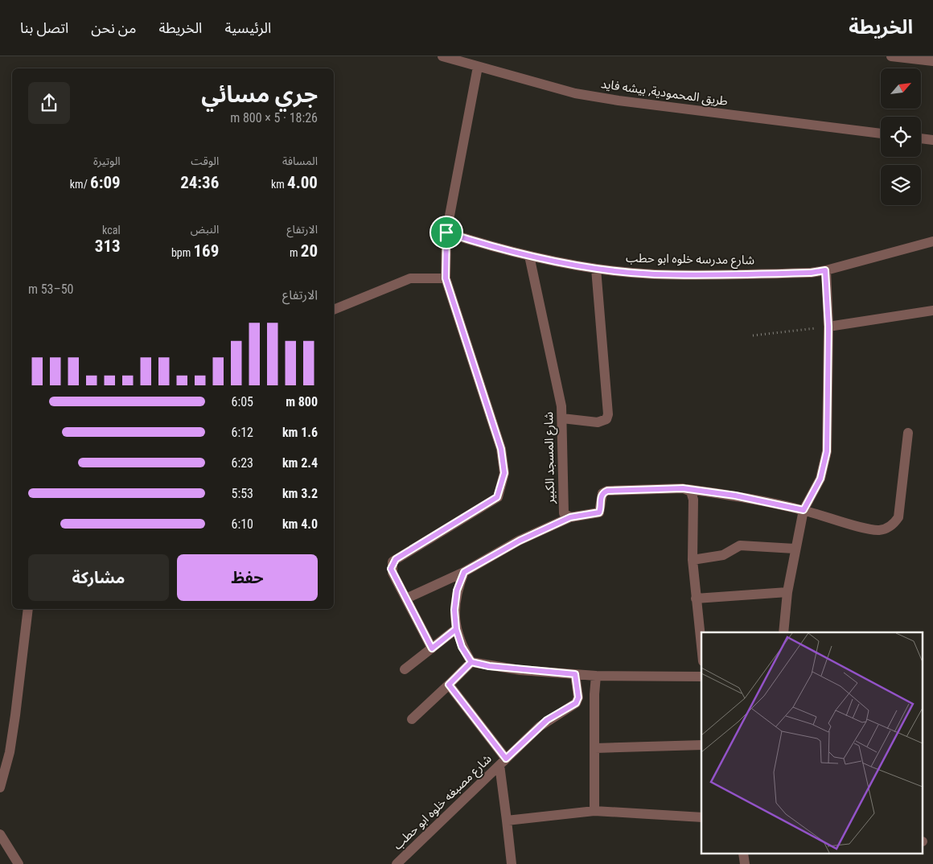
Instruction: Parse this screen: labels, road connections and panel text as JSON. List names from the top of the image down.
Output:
{
  "streets": {
    "street": [
      "طريق المحمودية, بيشه فايد",
      "شارع مدرسه خلوه ابو حطب",
      "شارع المسجد الكبير",
      "شارع مصبغه خلوه ابو حطب"
    ]
  },
  "crossings": [
    ["شارع مدرسه خلوه ابو حطب", "شارع المسجد الكبير"]
  ],
  "north": "top right",
  "page": {
    "header": "الخريطة",
    "nav": [
      "الرئيسية",
      "الخريطة",
      "من نحن",
      "اتصل بنا"
    ],
    "heading": ["جري مسائي", "18:26 · 5 × 800 m"],
    "stats": [
      ["المسافة", "4.00 km"],
      ["الوقت", "24:36"],
      ["الوتيرة", "6:09 /km"],
      ["الارتفاع", "20 m"],
      ["النبض", "169 bpm"],
      ["kcal", "313"]
    ],
    "chart": ["الارتفاع", "50–53 m"],
    "list": [
      {
        "name": "800 m",
        "note": "6:05"
      },
      {
        "name": "1.6 km",
        "note": "6:12"
      },
      {
        "name": "2.4 km",
        "note": "6:23"
      },
      {
        "name": "3.2 km",
        "note": "5:53"
      },
      {
        "name": "4.0 km",
        "note": "6:10"
      }
    ],
    "buttons": ["حفظ", "مشاركة"]
  }
}
